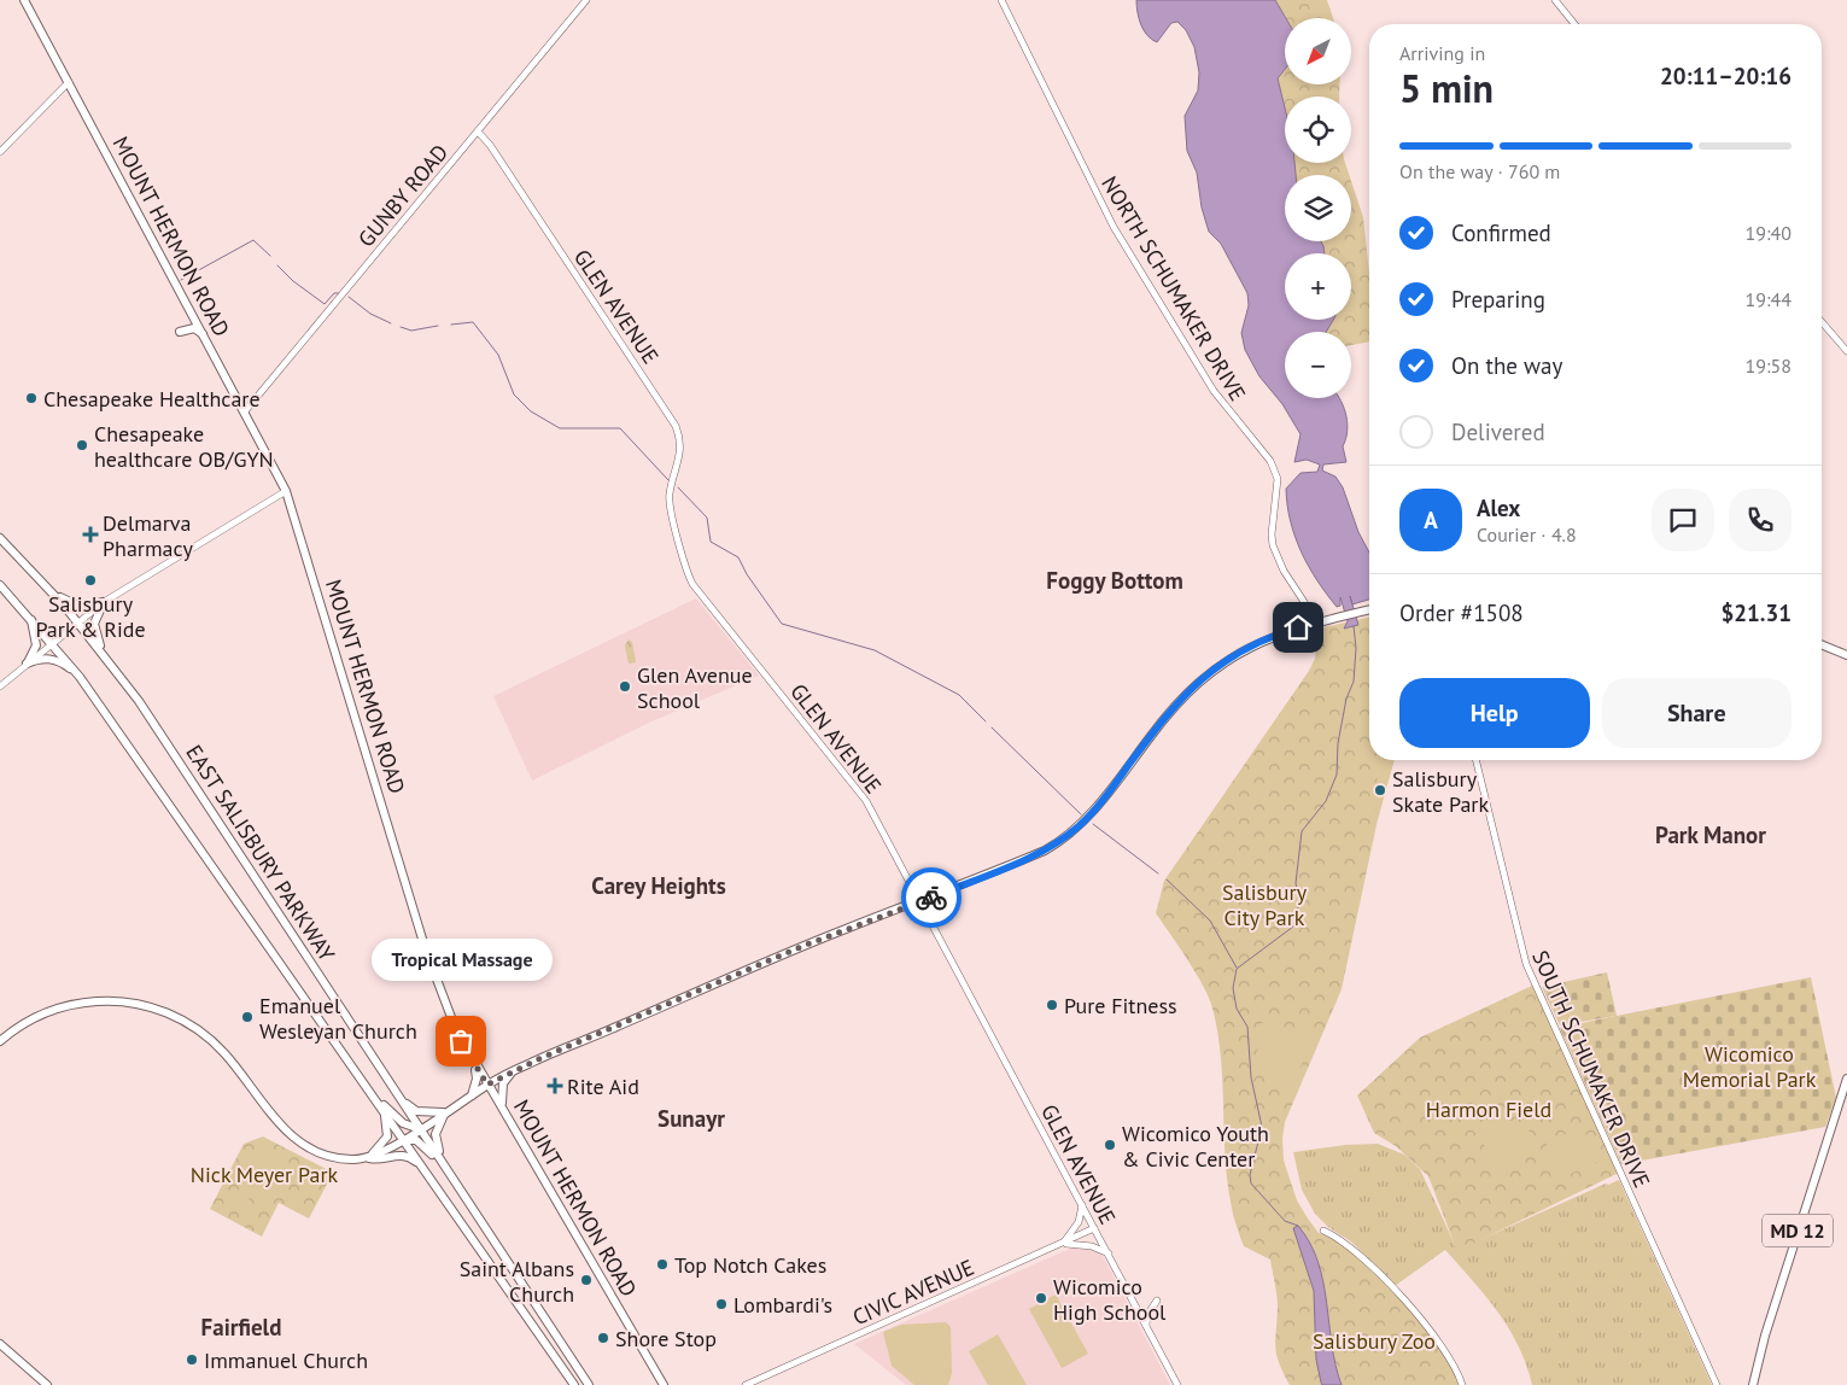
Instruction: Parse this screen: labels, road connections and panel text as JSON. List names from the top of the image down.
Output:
{
  "streets": {
    "main road": ["MOUNT HERMON ROAD", "EAST SALISBURY PARKWAY", "MD 12"],
    "street": [
      "GUNBY ROAD",
      "NORTH SCHUMAKER DRIVE",
      "GLEN AVENUE",
      "SOUTH SCHUMAKER DRIVE",
      "CIVIC AVENUE"
    ]
  },
  "crossings": [
    ["GUNBY ROAD", "MOUNT HERMON ROAD"],
    ["GUNBY ROAD", "GLEN AVENUE"],
    ["GLEN AVENUE", "CIVIC AVENUE"]
  ],
  "districts": [
    "Foggy Bottom",
    "Park Manor",
    "Carey Heights",
    "Sunayr",
    "Fairfield"
  ],
  "parks": [
    "Salisbury City Park",
    "Wicomico Memorial Park",
    "Harmon Field",
    "Nick Meyer Park",
    "Salisbury Zoo"
  ],
  "places": {
    "other": [
      "Chesapeake Healthcare",
      "Chesapeake healthcare OB/GYN",
      "Salisbury Park & Ride",
      "Glen Avenue School",
      "Salisbury Skate Park",
      "Pure Fitness",
      "Emanuel Wesleyan Church",
      "Tropical Massage",
      "Wicomico Youth & Civic Center",
      "Top Notch Cakes",
      "Saint Albans Church",
      "Wicomico High School",
      "Lombardi's",
      "Shore Stop",
      "Immanuel Church"
    ],
    "health": ["Delmarva Pharmacy", "Rite Aid"]
  },
  "north": "bottom left",
  "page": {
    "map_buttons": ["+", "−"],
    "heading": ["5 min", "Arriving in", "20:11–20:16"],
    "panel": [
      "Alex",
      "Courier · 4.8",
      "Order #1508",
      "$21.31"
    ],
    "bar": "On the way · 760 m",
    "list": [
      ["Confirmed", "19:40"],
      ["Preparing", "19:44"],
      ["On the way", "19:58"],
      "Delivered"
    ],
    "round": "A",
    "buttons": ["Help", "Share"],
    "bubble": "Tropical Massage"
  }
}
